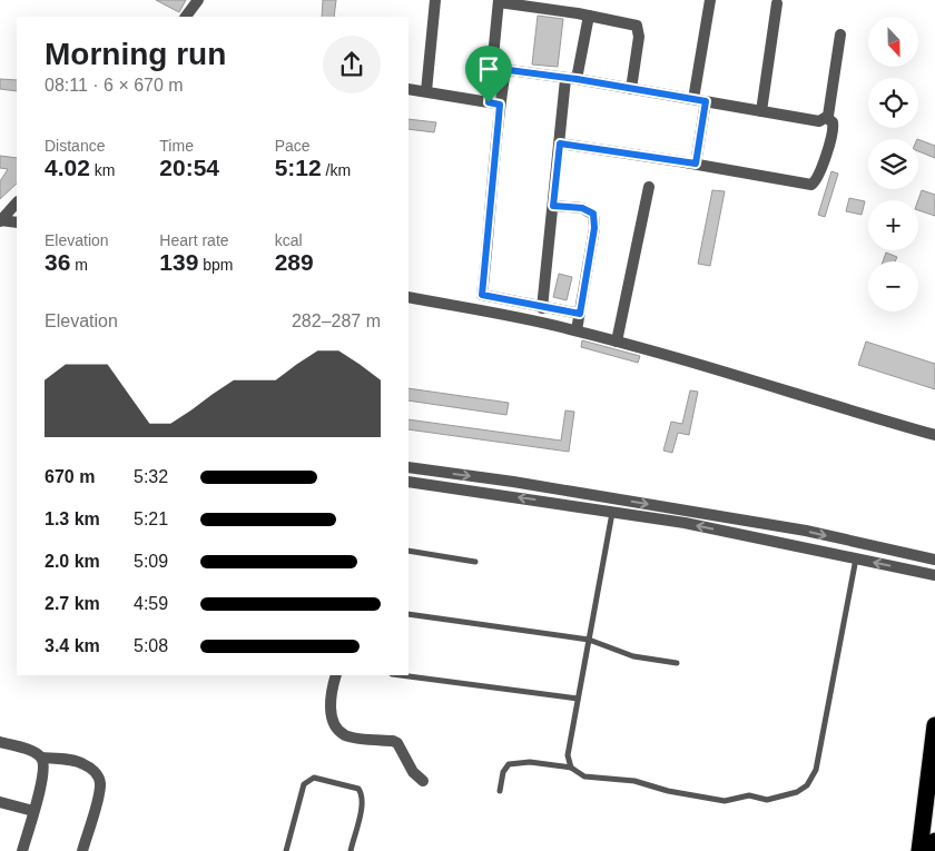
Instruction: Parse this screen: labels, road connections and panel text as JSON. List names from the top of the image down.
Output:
{
  "north": "bottom",
  "page": {
    "map_buttons": ["+", "−"],
    "heading": ["Morning run", "08:11 · 6 × 670 m"],
    "stats": [
      ["Distance", "4.02 km"],
      ["Time", "20:54"],
      ["Pace", "5:12 /km"],
      ["Elevation", "36 m"],
      ["Heart rate", "139 bpm"],
      ["kcal", "289"]
    ],
    "chart": ["Elevation", "282–287 m"],
    "list": [
      {
        "name": "670 m",
        "note": "5:32"
      },
      {
        "name": "1.3 km",
        "note": "5:21"
      },
      {
        "name": "2.0 km",
        "note": "5:09"
      },
      {
        "name": "2.7 km",
        "note": "4:59"
      },
      {
        "name": "3.4 km",
        "note": "5:08"
      }
    ]
  }
}
